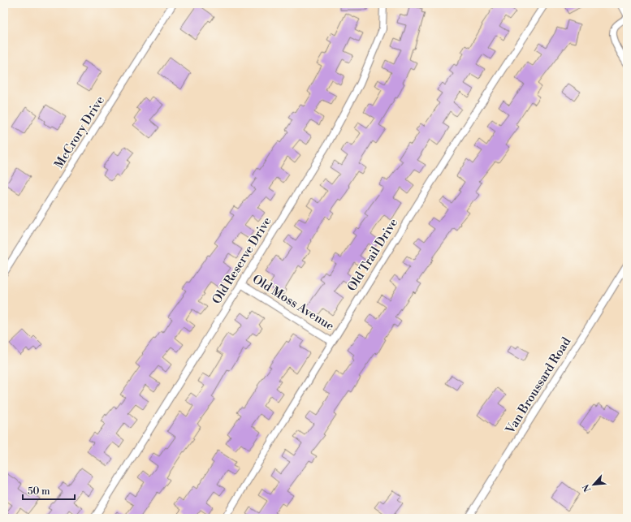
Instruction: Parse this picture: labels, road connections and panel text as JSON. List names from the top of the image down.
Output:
{
  "streets": {
    "street": [
      "McCrory Drive",
      "Old Trail Drive",
      "Old Reserve Drive",
      "Old Moss Avenue",
      "Van Broussard Road"
    ]
  },
  "crossings": [
    ["Old Trail Drive", "Old Moss Avenue"],
    ["Old Reserve Drive", "Old Moss Avenue"]
  ],
  "scale_bar": "50 m",
  "north": "bottom left"
}
